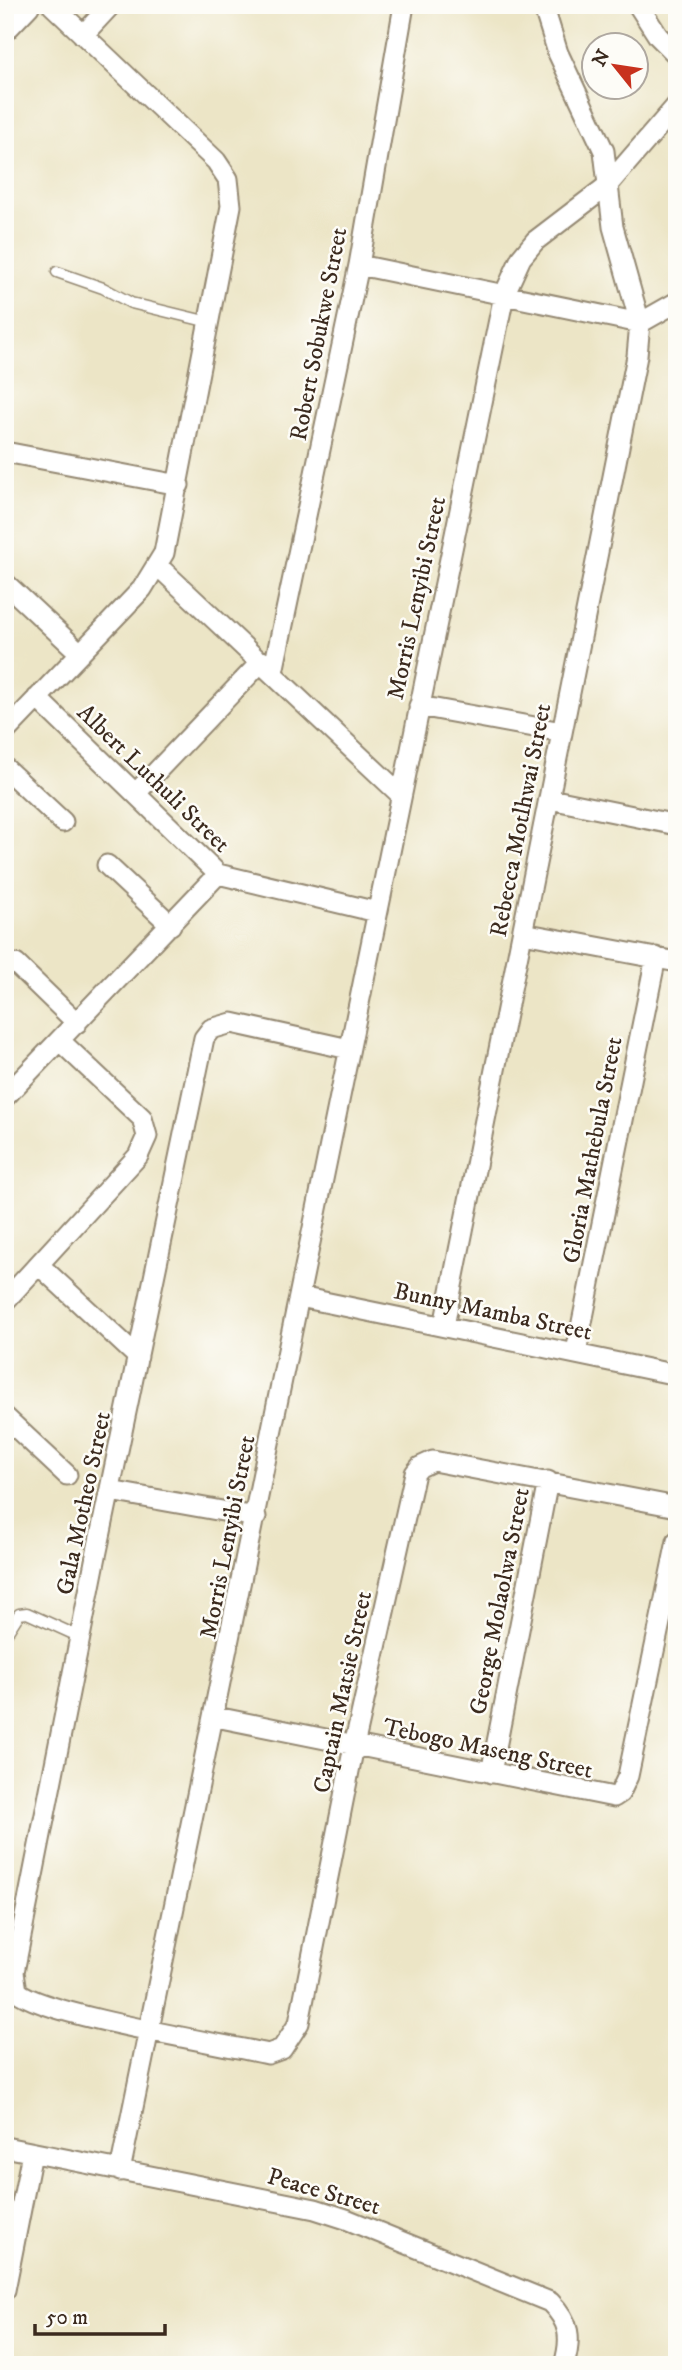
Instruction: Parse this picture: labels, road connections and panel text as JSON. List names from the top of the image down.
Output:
{
  "streets": {
    "street": [
      "Robert Sobukwe Street",
      "Morris Lenyibi Street",
      "Albert Luthuli Street",
      "Rebecca Motlhwai Street",
      "Gloria Mathebula Street",
      "Bunny Mamba Street",
      "Gala Motheo Street",
      "George Molaolwa Street",
      "Captain Matsie Street",
      "Tebogo Maseng Street",
      "Peace Street"
    ]
  },
  "crossings": [
    ["Morris Lenyibi Street", "Rebecca Motlhwai Street"],
    ["Morris Lenyibi Street", "Bunny Mamba Street"],
    ["Morris Lenyibi Street", "Gala Motheo Street"],
    ["Morris Lenyibi Street", "Captain Matsie Street"],
    ["Morris Lenyibi Street", "Tebogo Maseng Street"],
    ["Morris Lenyibi Street", "Peace Street"],
    ["Rebecca Motlhwai Street", "Bunny Mamba Street"],
    ["Gloria Mathebula Street", "Bunny Mamba Street"],
    ["Gala Motheo Street", "Captain Matsie Street"],
    ["George Molaolwa Street", "Captain Matsie Street"],
    ["George Molaolwa Street", "Tebogo Maseng Street"],
    ["Captain Matsie Street", "Tebogo Maseng Street"]
  ],
  "scale_bar": "50 m",
  "north": "top left"
}
